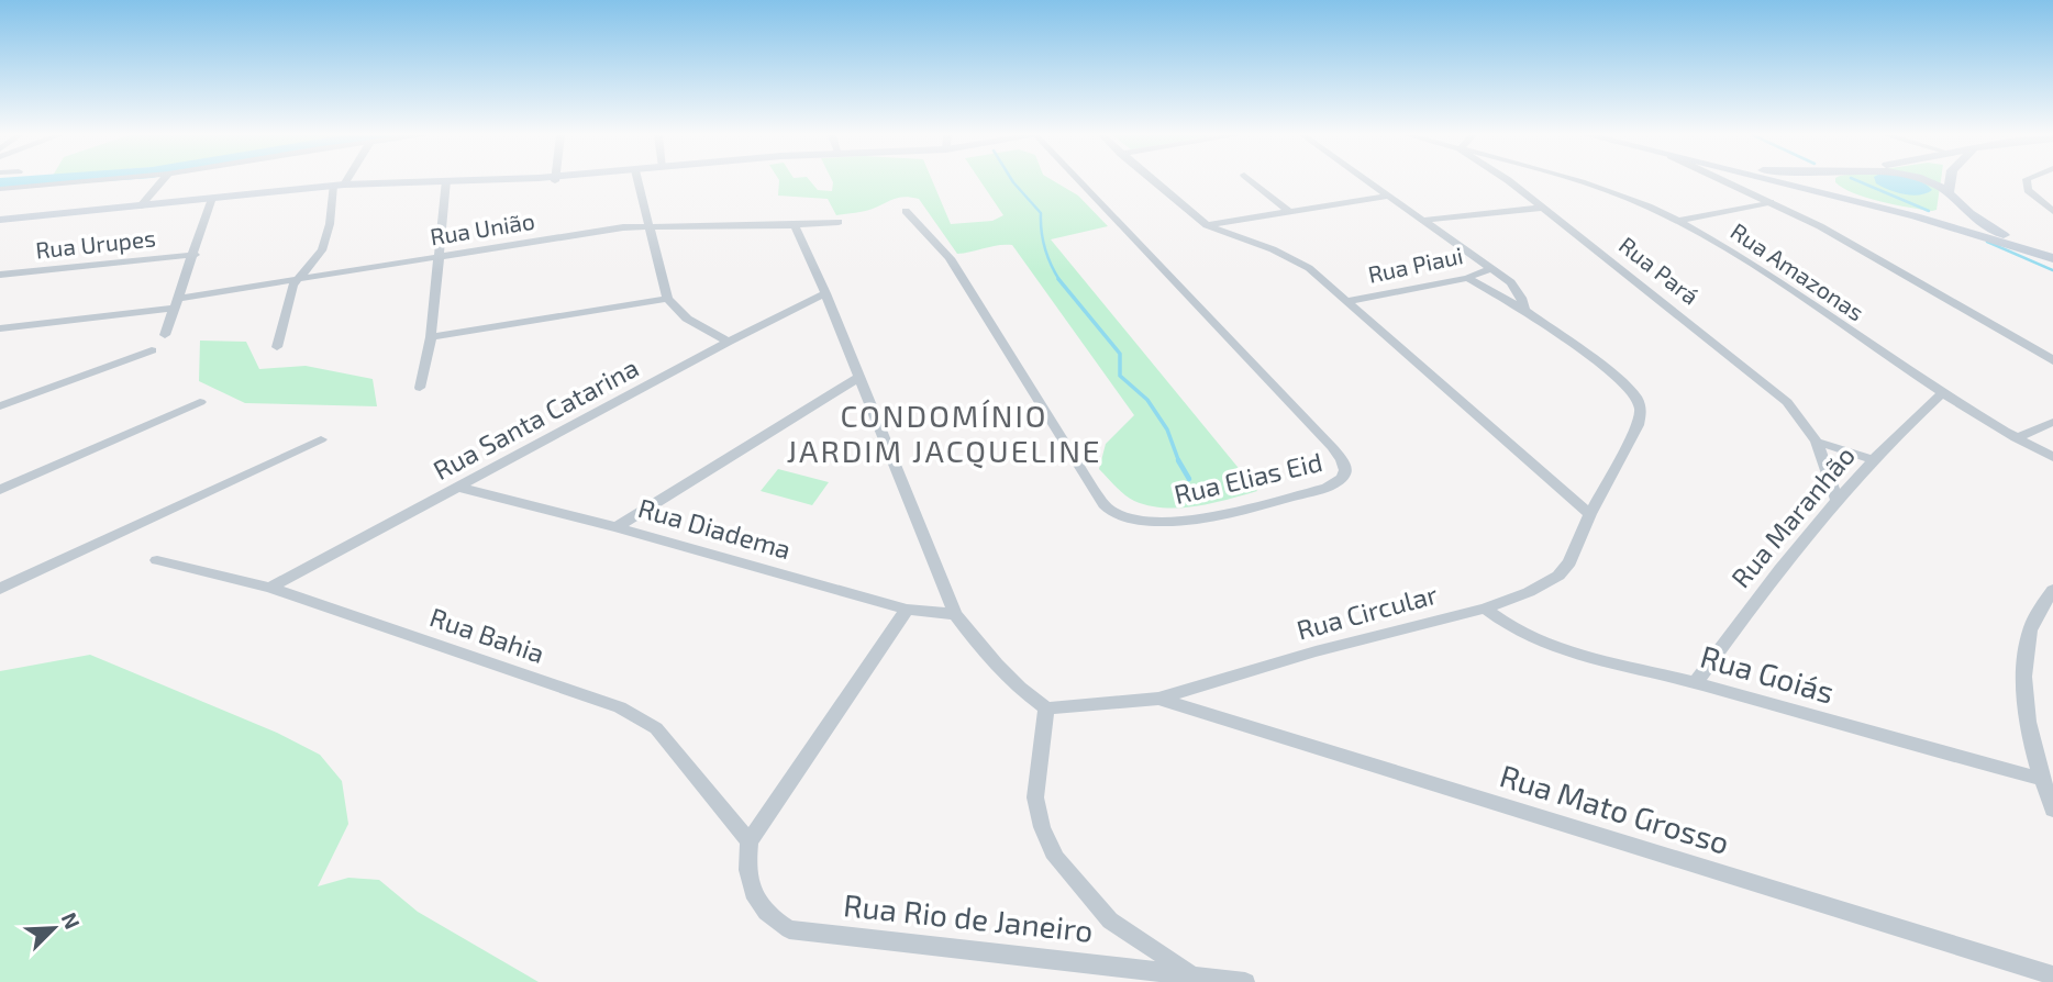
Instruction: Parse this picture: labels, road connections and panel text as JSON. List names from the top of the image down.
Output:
{
  "streets": {
    "street": [
      "Rua União",
      "Rua Urupes",
      "Rua Piaui",
      "Rua Pará",
      "Rua Amazonas",
      "Rua Santa Catarina",
      "Rua Elias Eid",
      "Rua Maranhão",
      "Rua Diadema",
      "Rua Circular",
      "Rua Bahia",
      "Rua Goiás",
      "Rua Mato Grosso",
      "Rua Rio de Janeiro"
    ]
  },
  "crossings": [
    ["Rua Pará", "Rua Maranhão"],
    ["Rua Amazonas", "Rua Maranhão"],
    ["Rua Santa Catarina", "Rua Diadema"],
    ["Rua Santa Catarina", "Rua Bahia"],
    ["Rua Maranhão", "Rua Goiás"],
    ["Rua Circular", "Rua Goiás"],
    ["Rua Circular", "Rua Mato Grosso"],
    ["Rua Bahia", "Rua Rio de Janeiro"]
  ],
  "districts": ["CONDOMÍNIO JARDIM JACQUELINE"],
  "north": "top right"
}
